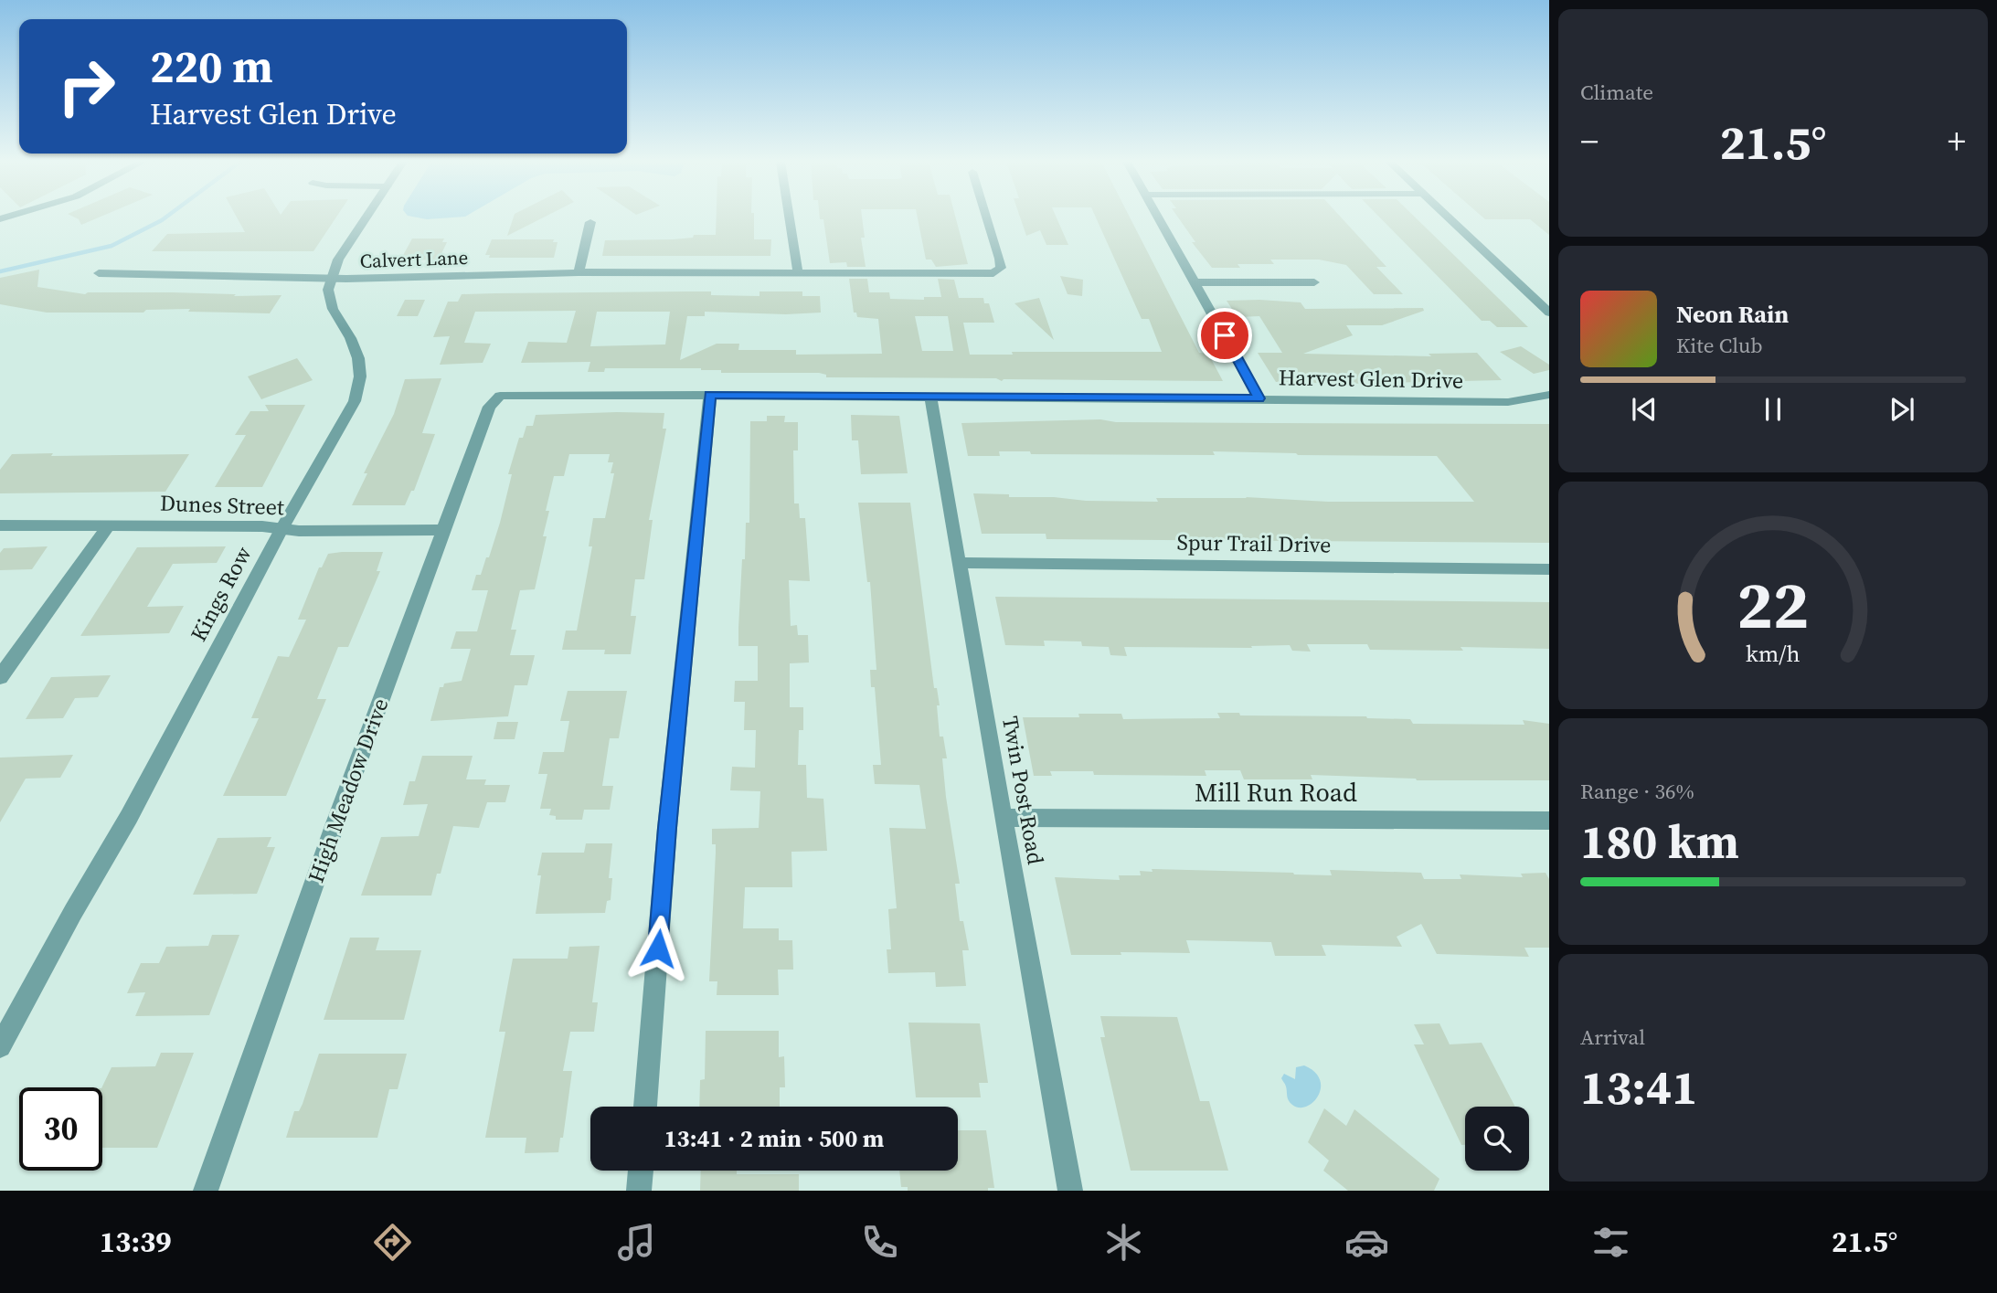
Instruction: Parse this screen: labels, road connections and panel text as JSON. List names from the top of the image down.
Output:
{
  "streets": {
    "street": [
      "Calvert Lane",
      "Harvest Glen Drive",
      "Dunes Street",
      "Spur Trail Drive",
      "Kings Row",
      "High Meadow Drive",
      "Twin Post Road",
      "Mill Run Road"
    ]
  },
  "crossings": [
    ["Calvert Lane", "Kings Row"],
    ["Harvest Glen Drive", "High Meadow Drive"],
    ["Harvest Glen Drive", "Twin Post Road"],
    ["Dunes Street", "Kings Row"],
    ["Dunes Street", "High Meadow Drive"],
    ["Spur Trail Drive", "Twin Post Road"],
    ["Twin Post Road", "Mill Run Road"]
  ],
  "page": {
    "tile": [
      "Climate",
      ["Range · 36%", "180 km"],
      ["Arrival", "13:41"]
    ],
    "turn": ["220 m", "Harvest Glen Drive"],
    "heat": ["−", "21.5°", "+"],
    "song": ["Neon Rain", "Kite Club"],
    "limit": "30",
    "trip": "13:41 · 2 min · 500 m",
    "tabs": ["13:39", "21.5°"],
    "gauge": ["22", "km/h"]
  }
}
